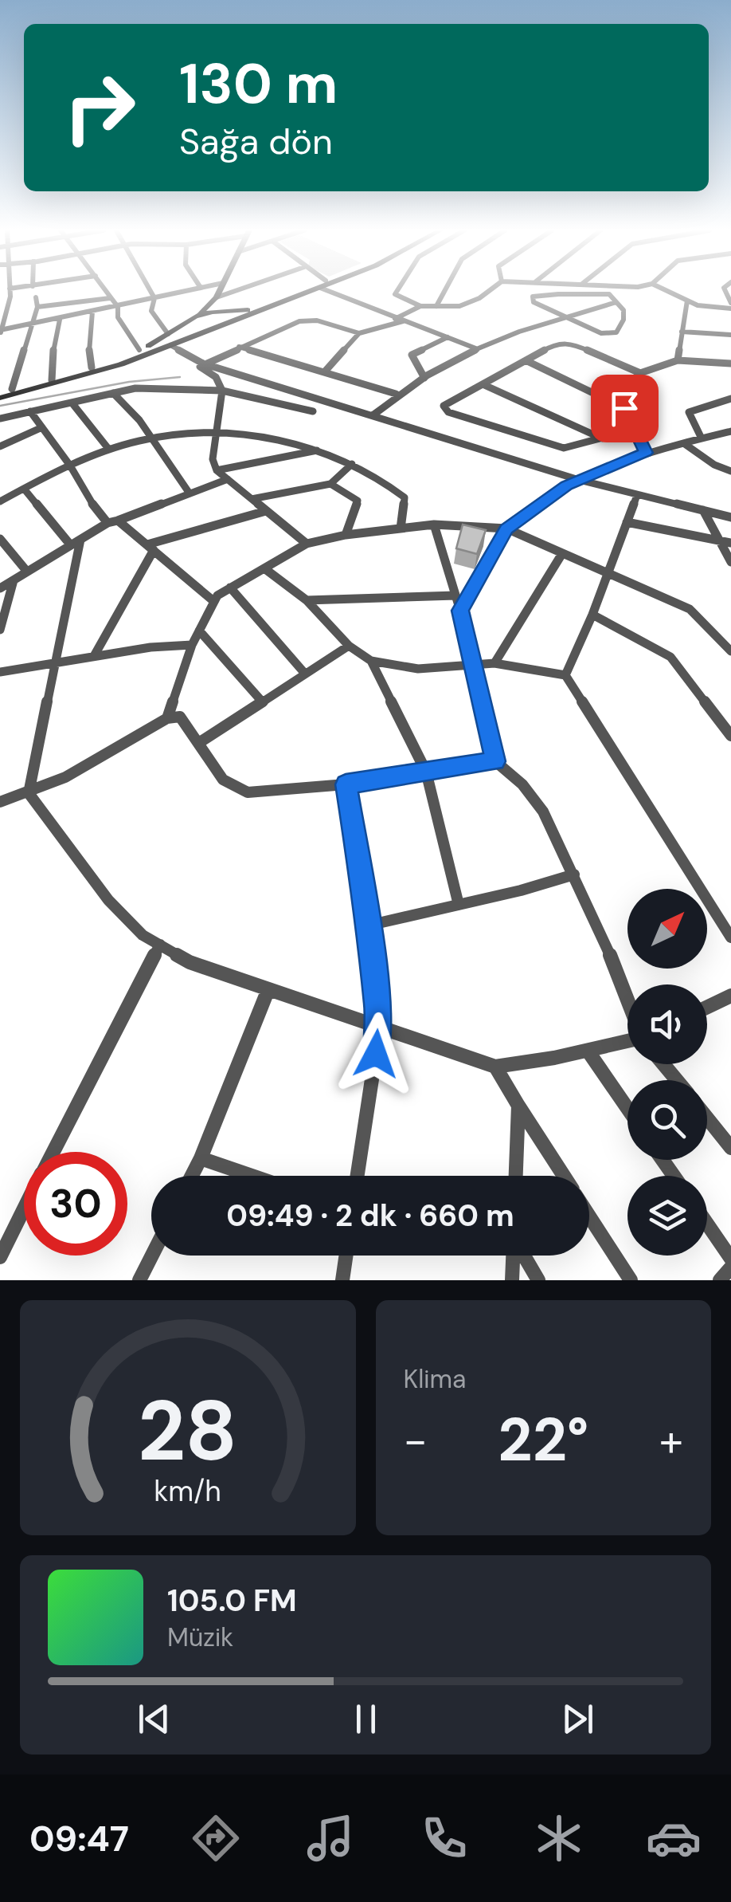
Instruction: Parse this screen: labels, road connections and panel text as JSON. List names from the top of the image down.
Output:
{
  "north": "top right",
  "page": {
    "turn": ["130 m", "Sağa dön"],
    "limit": "30",
    "trip": "09:49 · 2 dk · 660 m",
    "tile": "Klima",
    "heat": ["−", "22°", "+"],
    "song": ["105.0 FM", "Müzik"],
    "tabs": "09:47",
    "gauge": ["28", "km/h"]
  }
}
